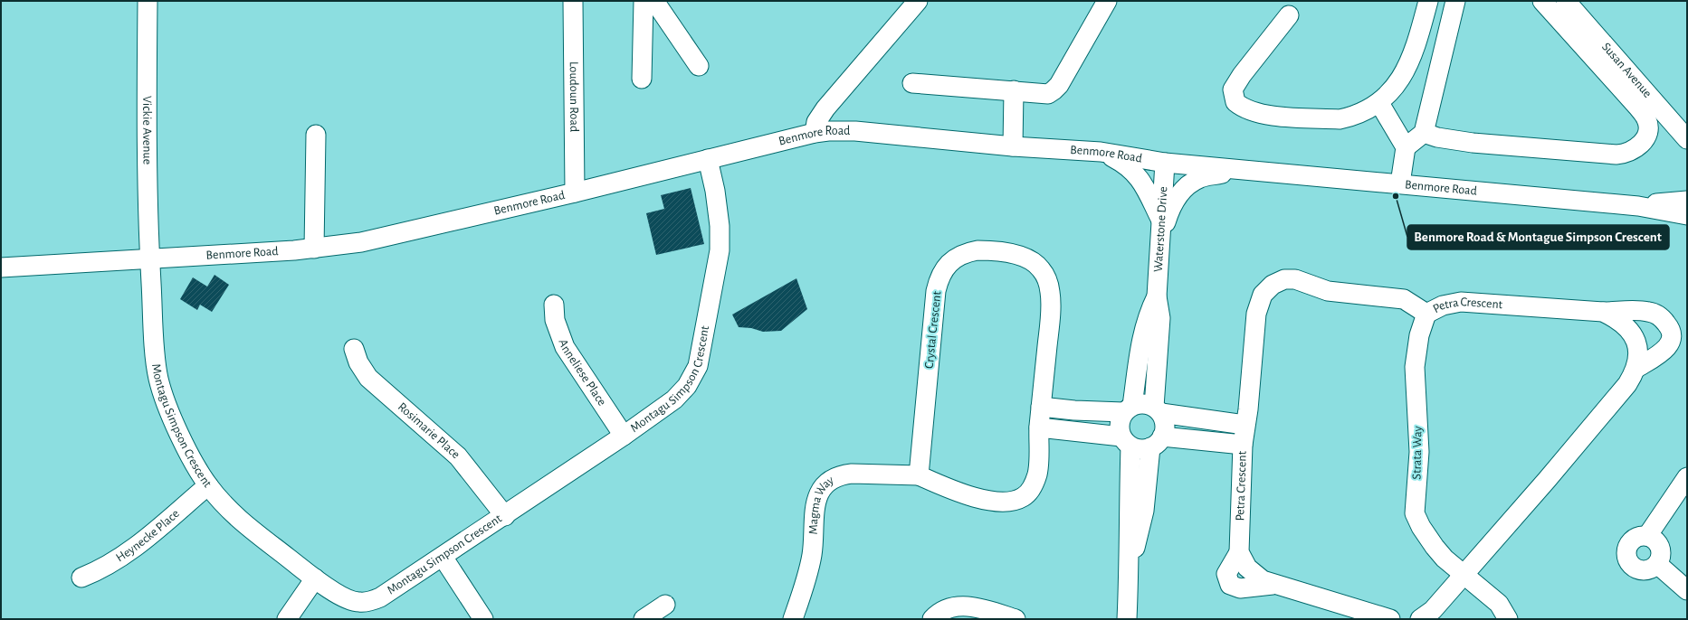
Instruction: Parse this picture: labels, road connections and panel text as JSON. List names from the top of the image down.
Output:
{
  "streets": {
    "street": [
      "Susan Avenue",
      "Loudoun Road",
      "Vickie Avenue",
      "Benmore Road",
      "Waterstone Drive",
      "Petra Crescent",
      "Crystal Crescent",
      "Anneliese Place",
      "Montagu Simpson Crescent",
      "Rosimarie Place",
      "Strata Way",
      "Magma Way",
      "Heynecke Place"
    ]
  },
  "crossings": [
    ["Loudoun Road", "Benmore Road"],
    ["Vickie Avenue", "Benmore Road"],
    ["Vickie Avenue", "Montagu Simpson Crescent"],
    ["Benmore Road", "Waterstone Drive"],
    ["Benmore Road", "Montagu Simpson Crescent"],
    ["Petra Crescent", "Strata Way"],
    ["Crystal Crescent", "Magma Way"],
    ["Anneliese Place", "Montagu Simpson Crescent"],
    ["Montagu Simpson Crescent", "Rosimarie Place"],
    ["Montagu Simpson Crescent", "Heynecke Place"]
  ],
  "places": ["Benmore Road & Montague Simpson Crescent"]
}
